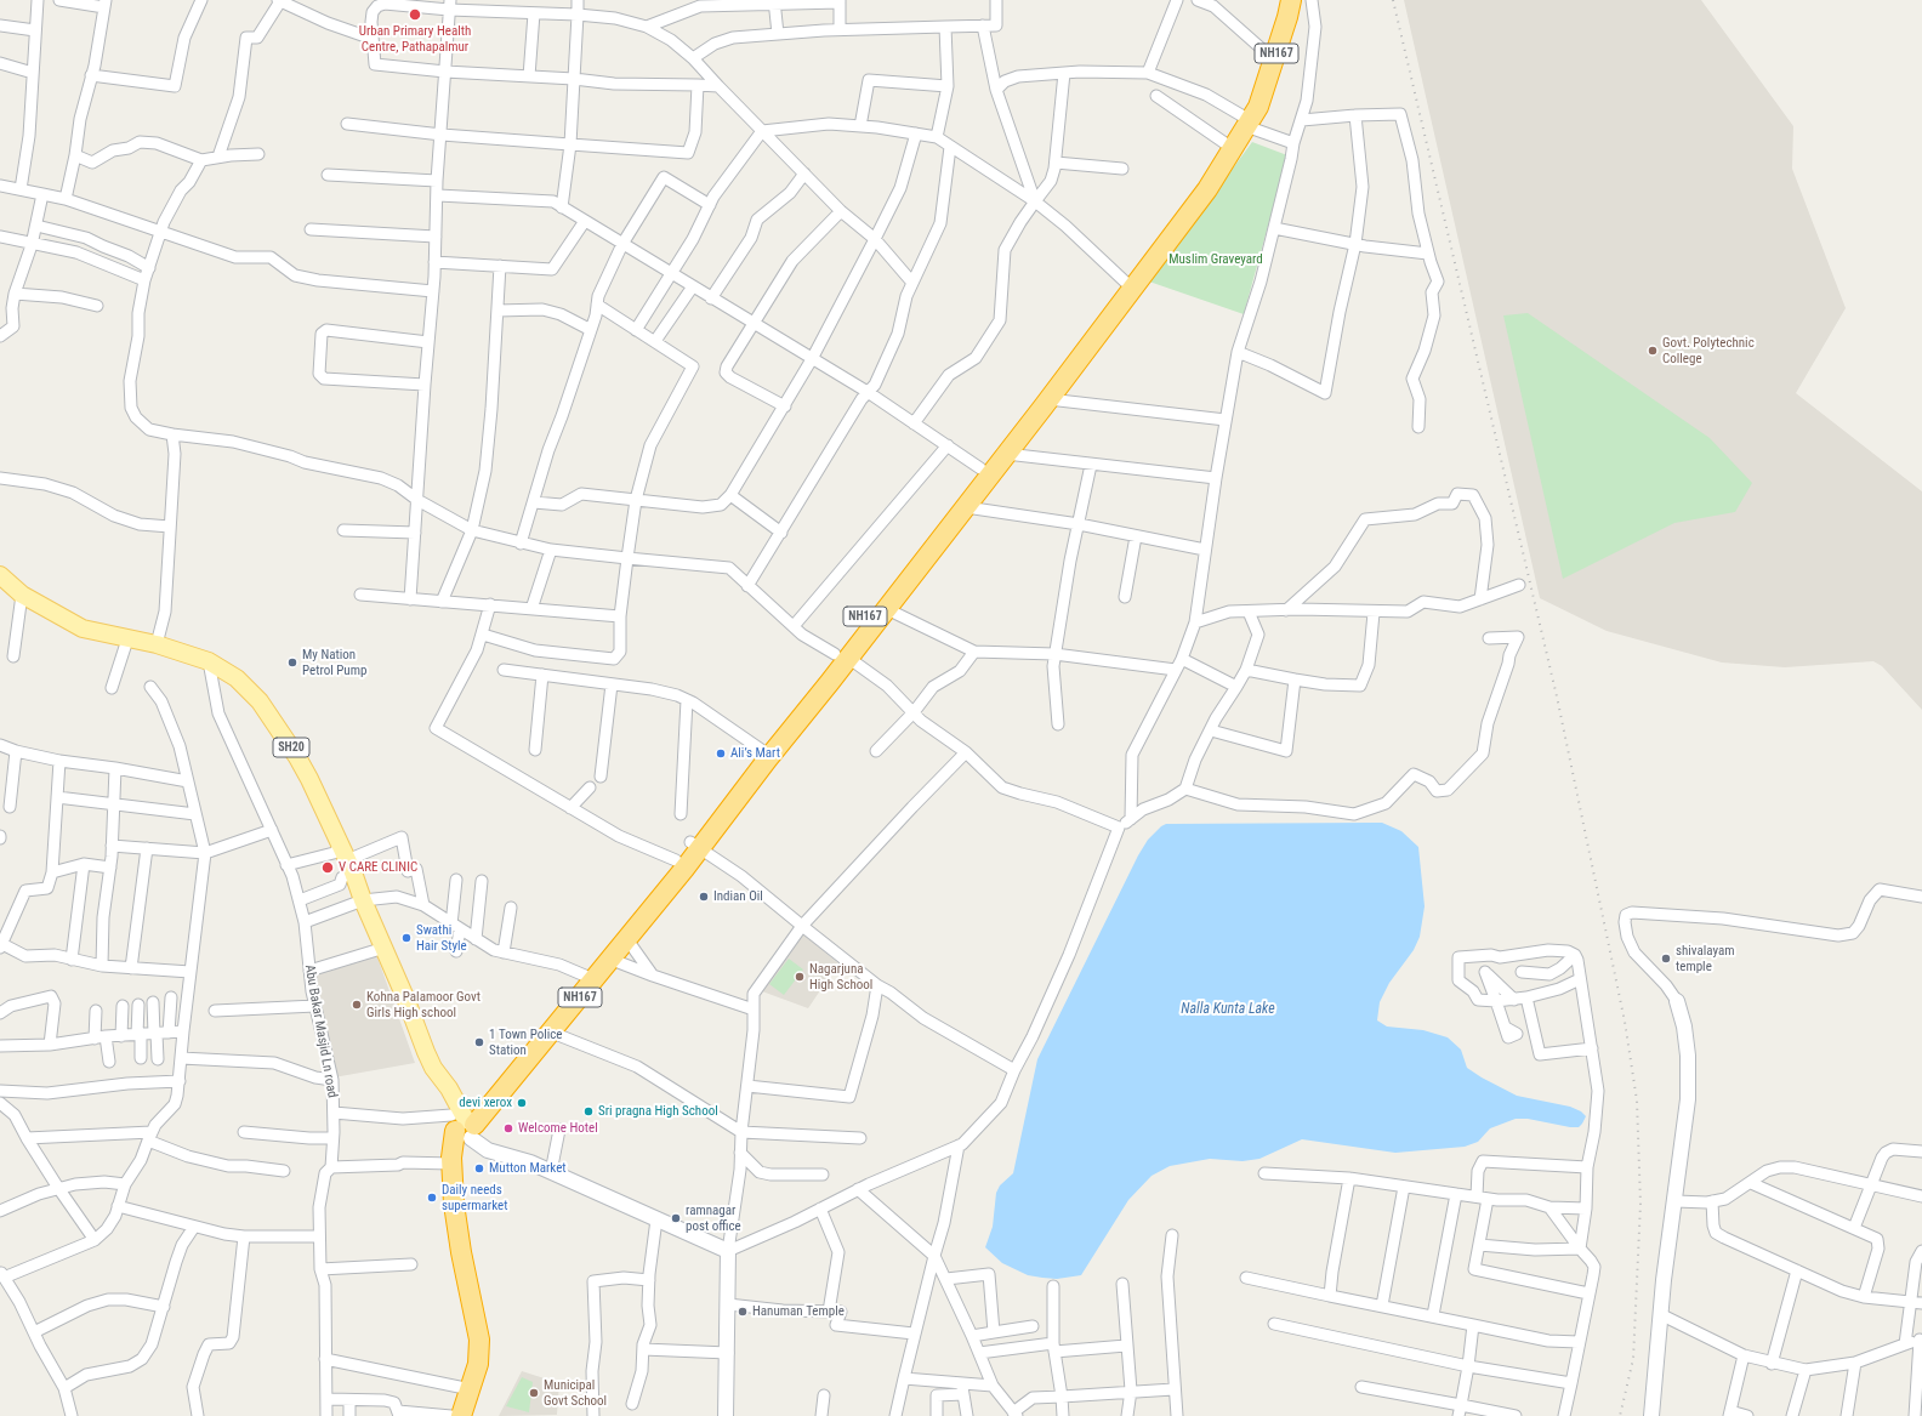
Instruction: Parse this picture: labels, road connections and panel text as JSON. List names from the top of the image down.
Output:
{
  "streets": {
    "highway": ["NH167"],
    "main road": ["SH20"],
    "street": ["Abu Bakar Masjid Ln road"]
  },
  "crossings": [
    ["NH167", "SH20"],
    ["SH20", "Abu Bakar Masjid Ln road"]
  ],
  "water": ["Nalla Kunta Lake"],
  "parks": ["Muslim Graveyard"],
  "places": [
    "Urban Primary Health Centre, Pathapalmur",
    "Govt. Polytechnic College",
    "My Nation Petrol Pump",
    "Ali’s Mart",
    "V CARE CLINIC",
    "Indian Oil",
    "Swathi Hair Style",
    "shivalayam temple",
    "Nagarjuna High School",
    "Kohna Palamoor Govt Girls High school",
    "1 Town Police Station",
    "devi xerox",
    "Sri pragna High School",
    "Welcome Hotel",
    "Mutton Market",
    "Daily needs supermarket",
    "ramnagar post office",
    "Hanuman Temple",
    "Municipal Govt School"
  ]
}
